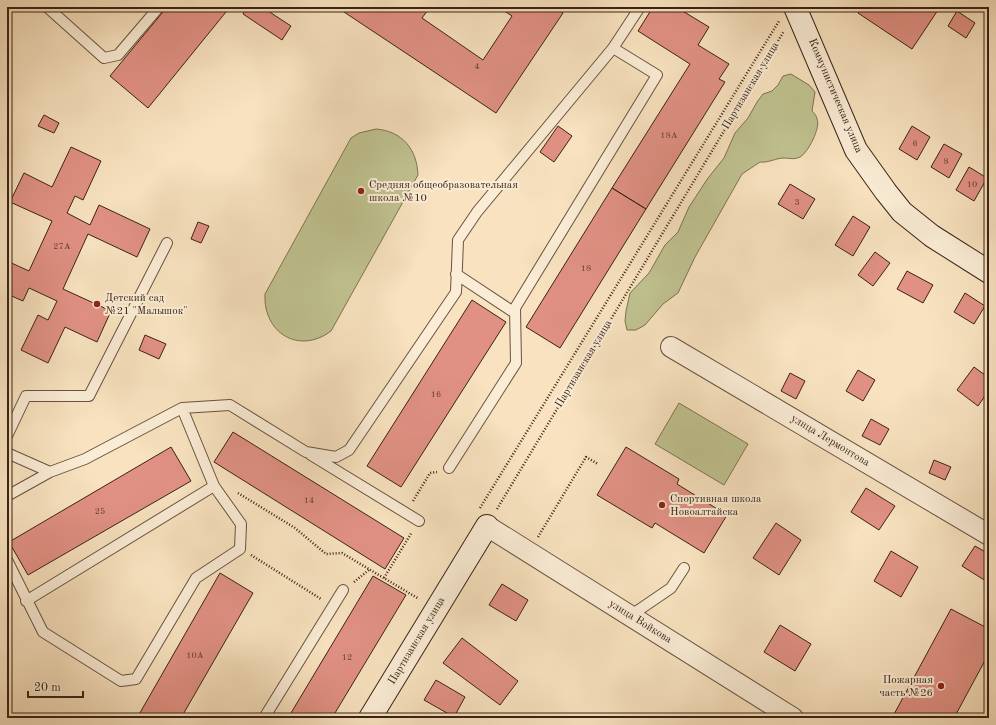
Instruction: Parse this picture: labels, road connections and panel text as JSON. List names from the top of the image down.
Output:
{
  "streets": {
    "street": [
      "Партизанская улица",
      "Коммунистическая улица",
      "улица Лермонтова",
      "улица Войкова"
    ]
  },
  "crossings": [
    ["Партизанская улица", "Коммунистическая улица"],
    ["Партизанская улица", "улица Войкова"]
  ],
  "places": [
    "Средняя общеобразовательная школа №10",
    "Детский сад №21 \"Малышок\"",
    "Спортивная школа Новоалтайска",
    "Пожарная часть №26"
  ],
  "house_numbers": [
    "4",
    "18А",
    "6",
    "8",
    "10",
    "3",
    "27А",
    "18",
    "16",
    "14",
    "25",
    "10А",
    "12"
  ],
  "scale_bar": "20 m"
}
